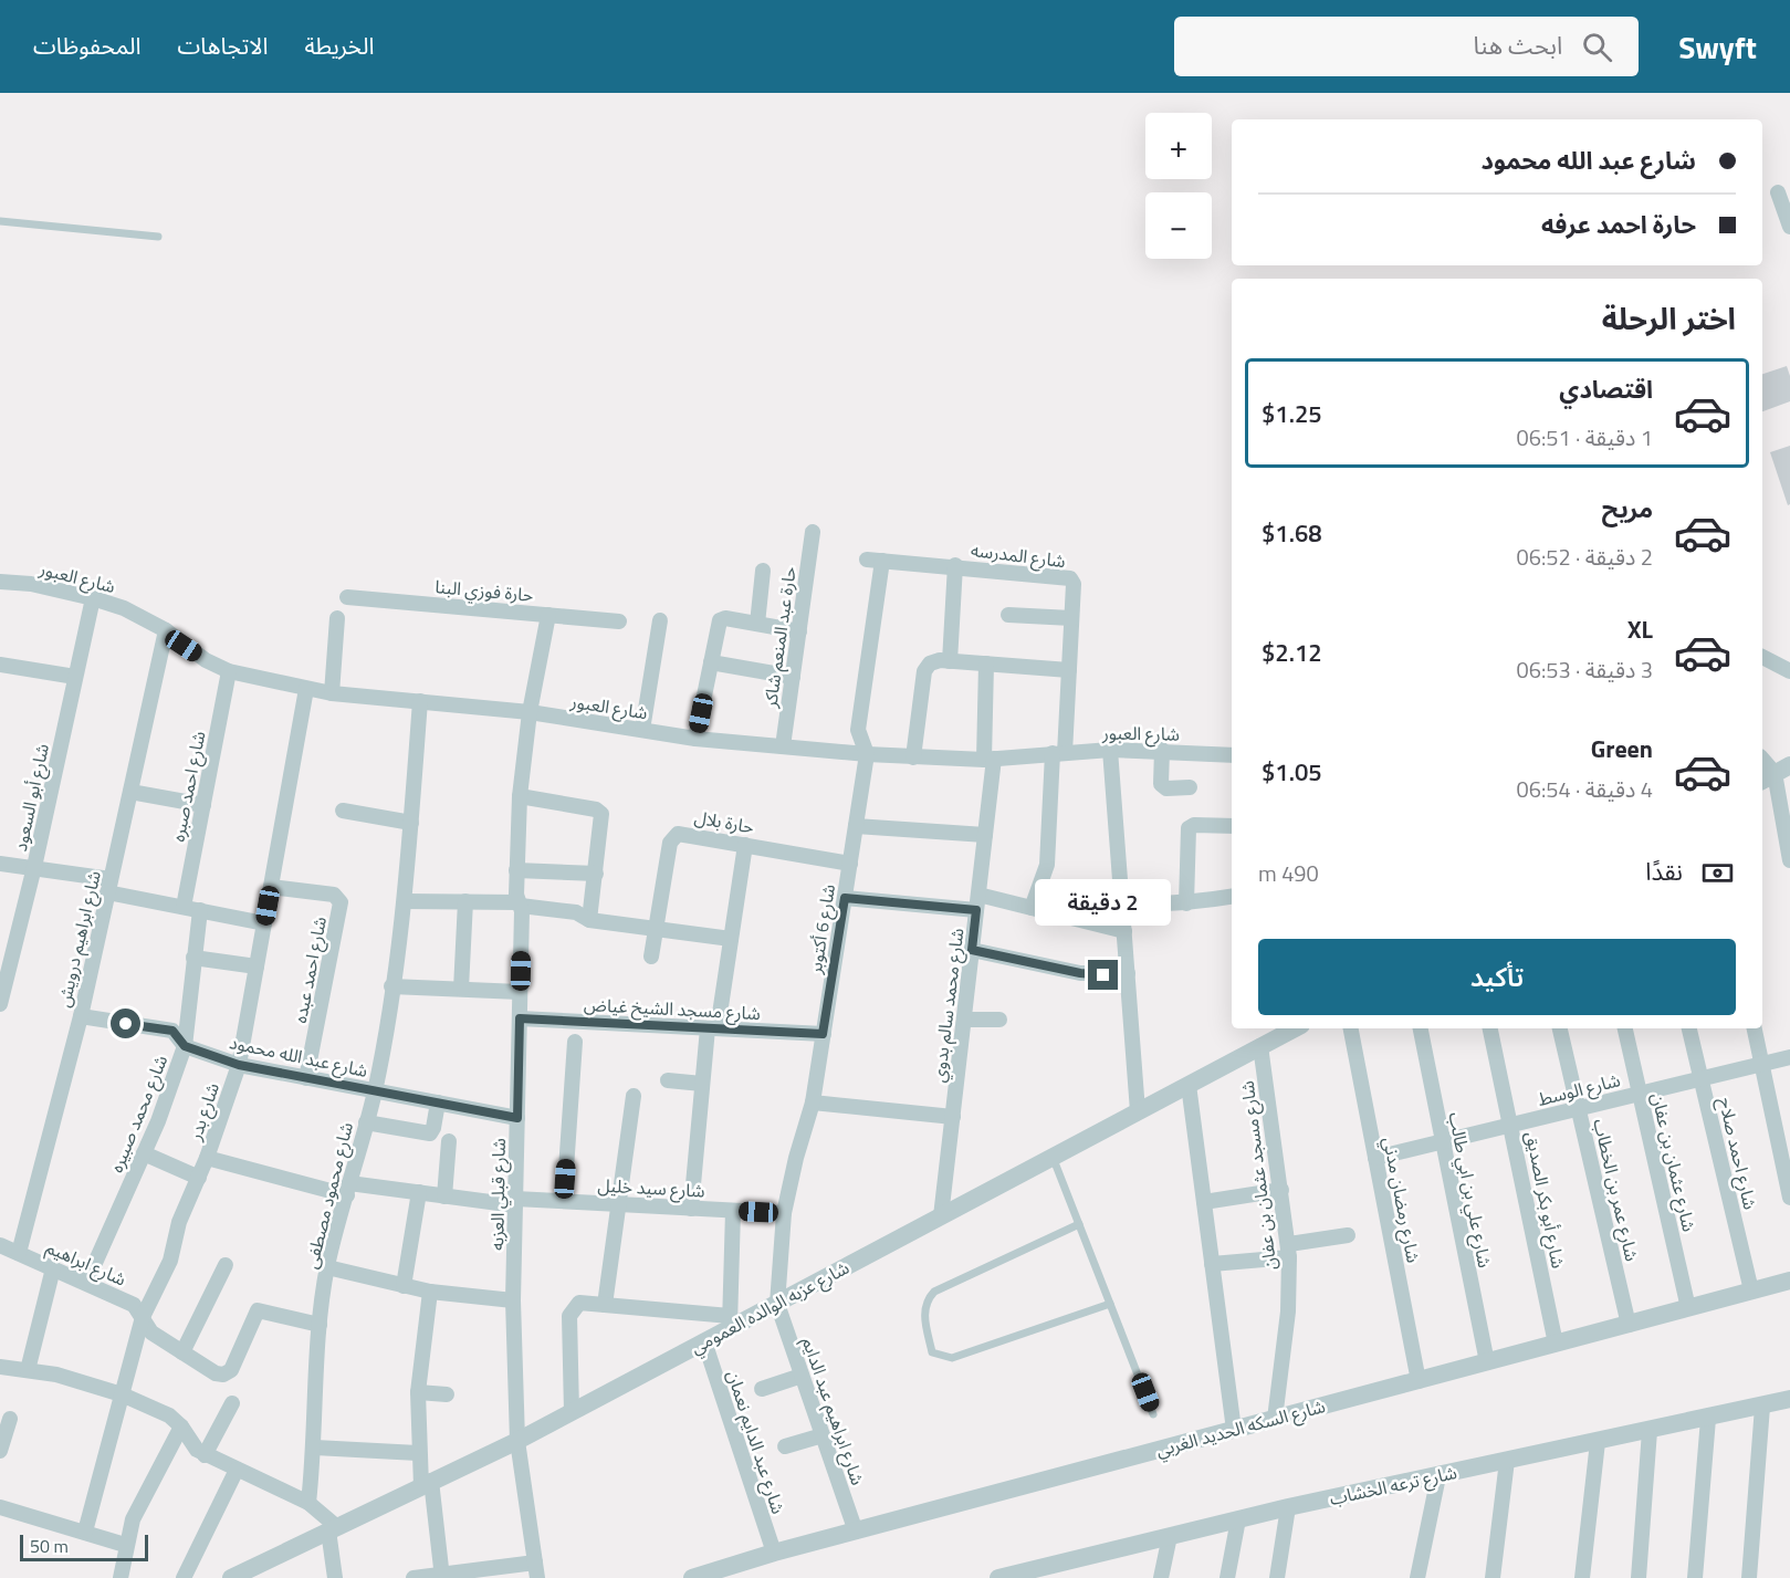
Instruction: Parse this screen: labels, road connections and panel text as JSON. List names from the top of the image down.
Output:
{
  "streets": {
    "street": [
      "شارع المدرسه",
      "شارع العبور",
      "حارة فوزي البنا",
      "حارة عبد المنعم شاكر",
      "شارع احمد صبره",
      "شارع أبو السعود",
      "حارة بلال",
      "شارع 6 أكتوبر",
      "شارع ابراهيم درويش",
      "شارع احمد عبده",
      "شارع محمد سالم بدوي",
      "شارع مسجد الشيخ غياض",
      "شارع عبد الله محمود",
      "شارع الوسط",
      "شارع بدر",
      "شارع محمد صبيره",
      "شارع احمد صلاح",
      "شارع عثمان بن عفان",
      "شارع مسجد عثمان بن عفان",
      "شارع سيد خليل",
      "شارع علي بن ابي طالب",
      "شارع عمر بن الخطاب",
      "شارع قبلي العزبه",
      "شارع محمود مصطفى",
      "شارع رمضان مدني",
      "شارع أبو بكر الصديق",
      "شارع ابراهيم",
      "شارع عزبه الوالده العمومي",
      "شارع ابراهيم عبد الدايم",
      "شارع السكه الحديد الغربي",
      "شارع عبد الدايم نعمان",
      "شارع ترعه الخشاب"
    ]
  },
  "crossings": [
    ["شارع المدرسه", "شارع العبور"],
    ["شارع المدرسه", "شارع 6 أكتوبر"],
    ["شارع العبور", "حارة عبد المنعم شاكر"],
    ["شارع العبور", "شارع احمد صبره"],
    ["شارع العبور", "شارع أبو السعود"],
    ["شارع العبور", "شارع 6 أكتوبر"],
    ["شارع العبور", "شارع ابراهيم درويش"],
    ["شارع العبور", "شارع محمد سالم بدوي"],
    ["شارع العبور", "شارع بدر"],
    ["شارع العبور", "شارع قبلي العزبه"],
    ["شارع العبور", "شارع محمود مصطفى"],
    ["حارة فوزي البنا", "شارع قبلي العزبه"],
    ["حارة بلال", "شارع 6 أكتوبر"],
    ["شارع 6 أكتوبر", "شارع مسجد الشيخ غياض"],
    ["شارع 6 أكتوبر", "شارع سيد خليل"],
    ["شارع 6 أكتوبر", "شارع عزبه الوالده العمومي"],
    ["شارع 6 أكتوبر", "شارع ابراهيم عبد الدايم"],
    ["شارع ابراهيم درويش", "شارع عبد الله محمود"],
    ["شارع ابراهيم درويش", "شارع ابراهيم"],
    ["شارع احمد عبده", "شارع عبد الله محمود"],
    ["شارع احمد عبده", "شارع بدر"],
    ["شارع محمد سالم بدوي", "شارع عزبه الوالده العمومي"],
    ["شارع مسجد الشيخ غياض", "شارع قبلي العزبه"],
    ["شارع عبد الله محمود", "شارع بدر"],
    ["شارع عبد الله محمود", "شارع محمد صبيره"],
    ["شارع عبد الله محمود", "شارع قبلي العزبه"],
    ["شارع عبد الله محمود", "شارع محمود مصطفى"],
    ["شارع الوسط", "شارع احمد صلاح"],
    ["شارع الوسط", "شارع عثمان بن عفان"],
    ["شارع الوسط", "شارع علي بن ابي طالب"],
    ["شارع الوسط", "شارع عمر بن الخطاب"],
    ["شارع الوسط", "شارع رمضان مدني"],
    ["شارع الوسط", "شارع أبو بكر الصديق"],
    ["شارع بدر", "شارع سيد خليل"],
    ["شارع بدر", "شارع ابراهيم"],
    ["شارع محمد صبيره", "شارع ابراهيم"],
    ["شارع احمد صلاح", "شارع السكه الحديد الغربي"],
    ["شارع عثمان بن عفان", "شارع السكه الحديد الغربي"],
    ["شارع مسجد عثمان بن عفان", "شارع عزبه الوالده العمومي"],
    ["شارع مسجد عثمان بن عفان", "شارع السكه الحديد الغربي"],
    ["شارع سيد خليل", "شارع قبلي العزبه"],
    ["شارع سيد خليل", "شارع محمود مصطفى"],
    ["شارع علي بن ابي طالب", "شارع السكه الحديد الغربي"],
    ["شارع عمر بن الخطاب", "شارع السكه الحديد الغربي"],
    ["شارع قبلي العزبه", "شارع عزبه الوالده العمومي"],
    ["شارع محمود مصطفى", "شارع ابراهيم"],
    ["شارع رمضان مدني", "شارع السكه الحديد الغربي"],
    ["شارع أبو بكر الصديق", "شارع السكه الحديد الغربي"],
    ["شارع عزبه الوالده العمومي", "شارع ابراهيم عبد الدايم"],
    ["شارع عزبه الوالده العمومي", "شارع عبد الدايم نعمان"],
    ["شارع ابراهيم عبد الدايم", "شارع السكه الحديد الغربي"],
    ["شارع السكه الحديد الغربي", "شارع عبد الدايم نعمان"]
  ],
  "scale_bar": "50 m",
  "page": {
    "header": "Swyft",
    "search": "ابحث هنا",
    "nav": ["الخريطة", "الاتجاهات", "المحفوظات"],
    "map_buttons": ["+", "−"],
    "banner": ["شارع عبد الله محمود", "حارة احمد عرفه"],
    "heading": "اختر الرحلة",
    "list": [
      {
        "name": "اقتصادي",
        "note": "1 دقيقة · 06:51",
        "value": "$1.25"
      },
      {
        "name": "مريح",
        "note": "2 دقيقة · 06:52",
        "value": "$1.68"
      },
      {
        "name": "XL",
        "note": "3 دقيقة · 06:53",
        "value": "$2.12"
      },
      {
        "name": "Green",
        "note": "4 دقيقة · 06:54",
        "value": "$1.05"
      }
    ],
    "pay": ["نقدًا", "490 m"],
    "bubble": "2 دقيقة",
    "buttons": "تأكيد",
    "scale": "50 m"
  }
}
